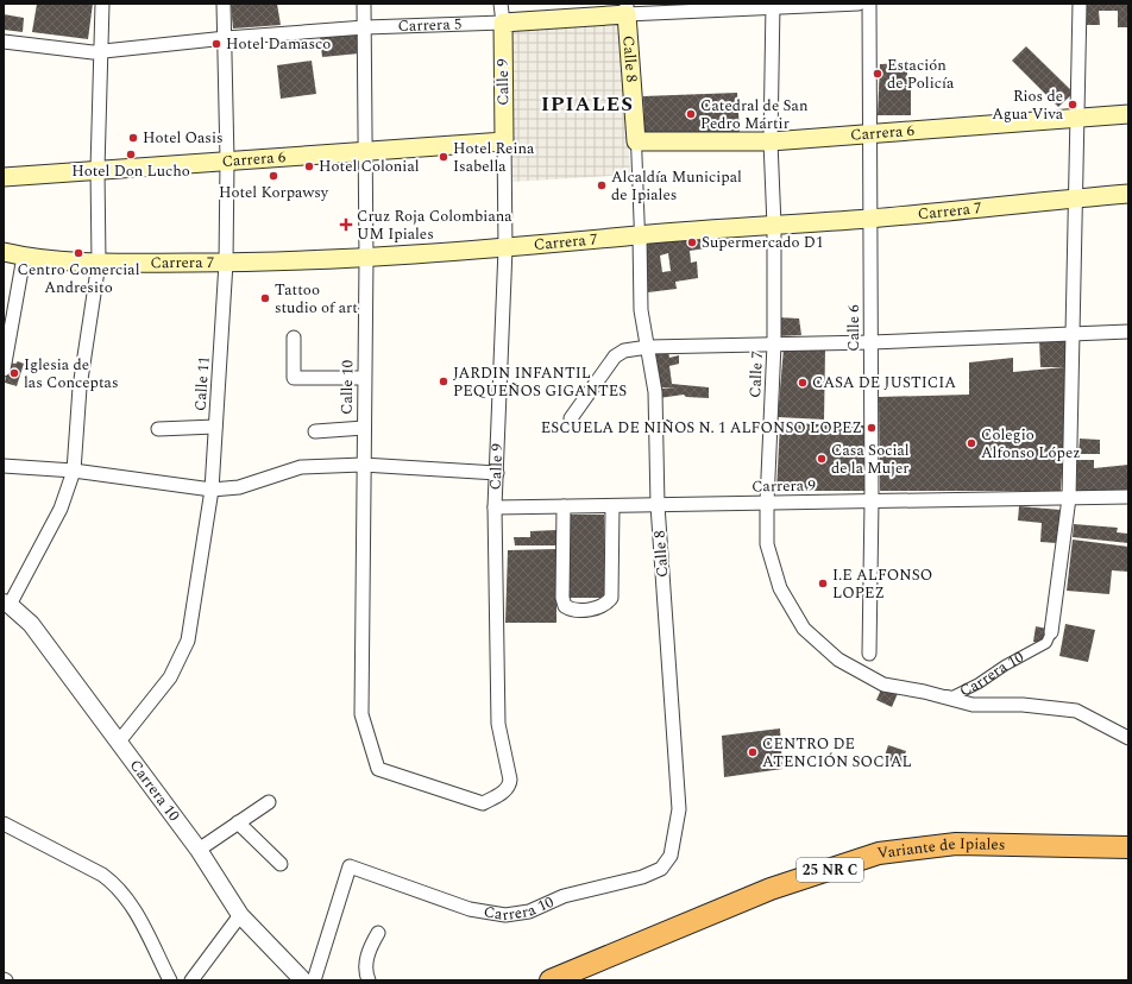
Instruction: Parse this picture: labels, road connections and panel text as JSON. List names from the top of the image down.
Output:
{
  "streets": {
    "highway": ["Variante de Ipiales", "25 NR C"],
    "main road": [
      "Carrera 5",
      "Calle 8",
      "Calle 9",
      "Carrera 6",
      "Carrera 7"
    ],
    "street": [
      "Calle 6",
      "Calle 7",
      "Calle 11",
      "Calle 10",
      "Carrera 9",
      "Carrera 10"
    ]
  },
  "crossings": [
    ["Carrera 5", "Calle 8"],
    ["Carrera 5", "Calle 9"],
    ["Carrera 5", "Calle 7"],
    ["Carrera 5", "Calle 11"],
    ["Carrera 5", "Calle 10"],
    ["Calle 8", "Carrera 6"],
    ["Calle 8", "Carrera 7"],
    ["Calle 8", "Carrera 9"],
    ["Calle 8", "Carrera 10"],
    ["Calle 9", "Carrera 6"],
    ["Calle 9", "Carrera 7"],
    ["Calle 9", "Calle 10"],
    ["Calle 9", "Carrera 9"],
    ["Carrera 6", "Calle 6"],
    ["Carrera 6", "Calle 7"],
    ["Carrera 6", "Calle 11"],
    ["Carrera 6", "Calle 10"],
    ["Carrera 7", "Calle 6"],
    ["Carrera 7", "Calle 7"],
    ["Carrera 7", "Calle 11"],
    ["Carrera 7", "Calle 10"],
    ["Calle 6", "Carrera 9"],
    ["Calle 7", "Carrera 9"],
    ["Calle 7", "Carrera 10"],
    ["Calle 11", "Carrera 10"]
  ],
  "districts": ["IPIALES"],
  "places": {
    "other": [
      "Hotel Damasco",
      "Estación de Policía",
      "Rios de Agua Viva",
      "Catedral de San Pedro Mártir",
      "Hotel Oasis",
      "Hotel Don Lucho",
      "Hotel Reina Isabella",
      "Hotel Colonial",
      "Hotel Korpawsy",
      "Alcaldía Municipal de Ipiales",
      "Supermercado D1",
      "Centro Comercial Andresito",
      "Tattoo studio of art",
      "Iglesia de las Conceptas",
      "JARDIN INFANTIL PEQUEÑOS GIGANTES",
      "CASA DE JUSTICIA",
      "ESCUELA DE NIÑOS N. 1 ALFONSO LOPEZ",
      "Colegio Alfonso López",
      "Casa Social de la Mujer",
      "I.E ALFONSO LOPEZ",
      "CENTRO DE ATENCIÓN SOCIAL"
    ],
    "health": ["Cruz Roja Colombiana UM Ipiales"]
  }
}
